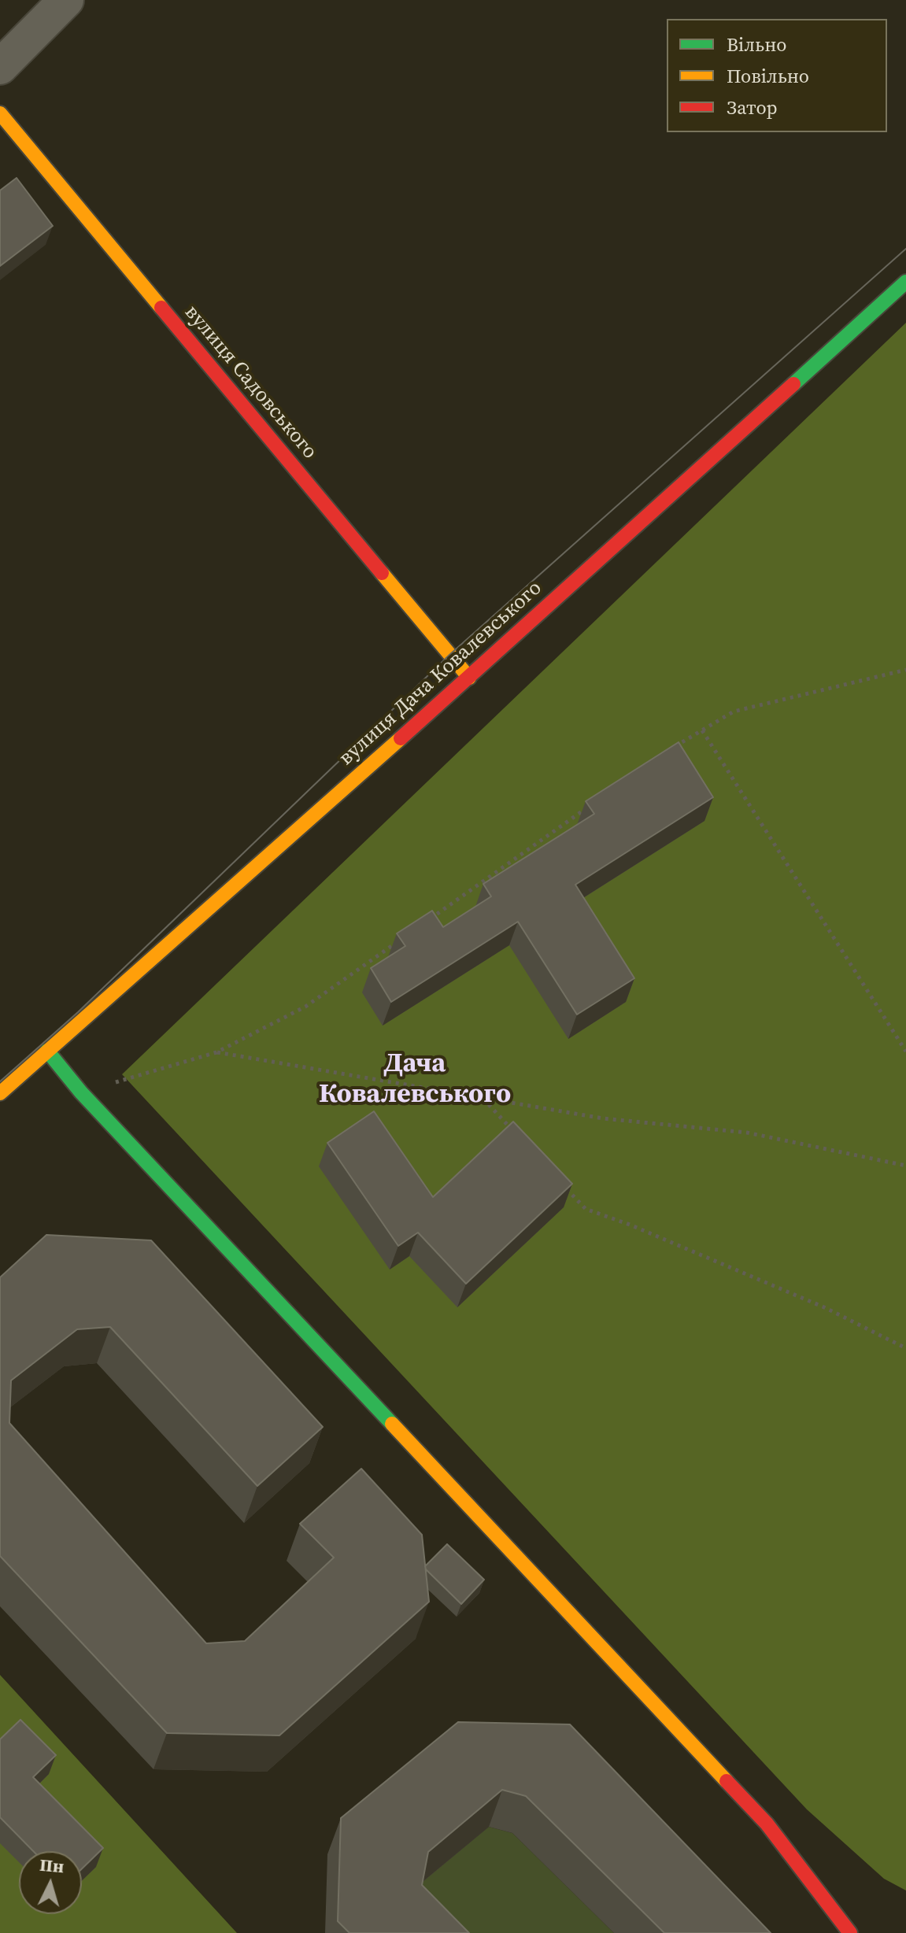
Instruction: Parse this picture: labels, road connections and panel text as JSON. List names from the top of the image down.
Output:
{
  "streets": {
    "street": ["вулиця Садовського", "вулиця Дача Ковалевського"]
  },
  "crossings": [
    ["вулиця Садовського", "вулиця Дача Ковалевського"]
  ],
  "districts": ["Дача Ковалевського"],
  "legend": ["Вільно", "Повільно", "Затор"],
  "north": "top"
}
